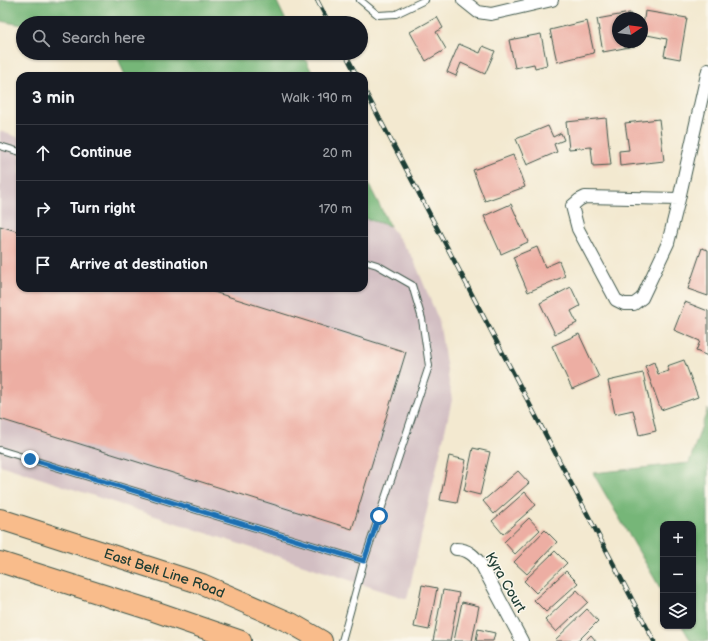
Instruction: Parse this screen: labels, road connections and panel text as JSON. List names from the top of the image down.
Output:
{
  "streets": {
    "main road": ["East Belt Line Road"],
    "street": ["Kyra Court"]
  },
  "north": "right",
  "page": {
    "search": "Search here",
    "heading": ["3 min", "Walk · 190 m"],
    "list": [
      ["Continue", "20 m"],
      ["Turn right", "170 m"],
      "Arrive at destination"
    ],
    "map_buttons": ["+", "−"]
  }
}
